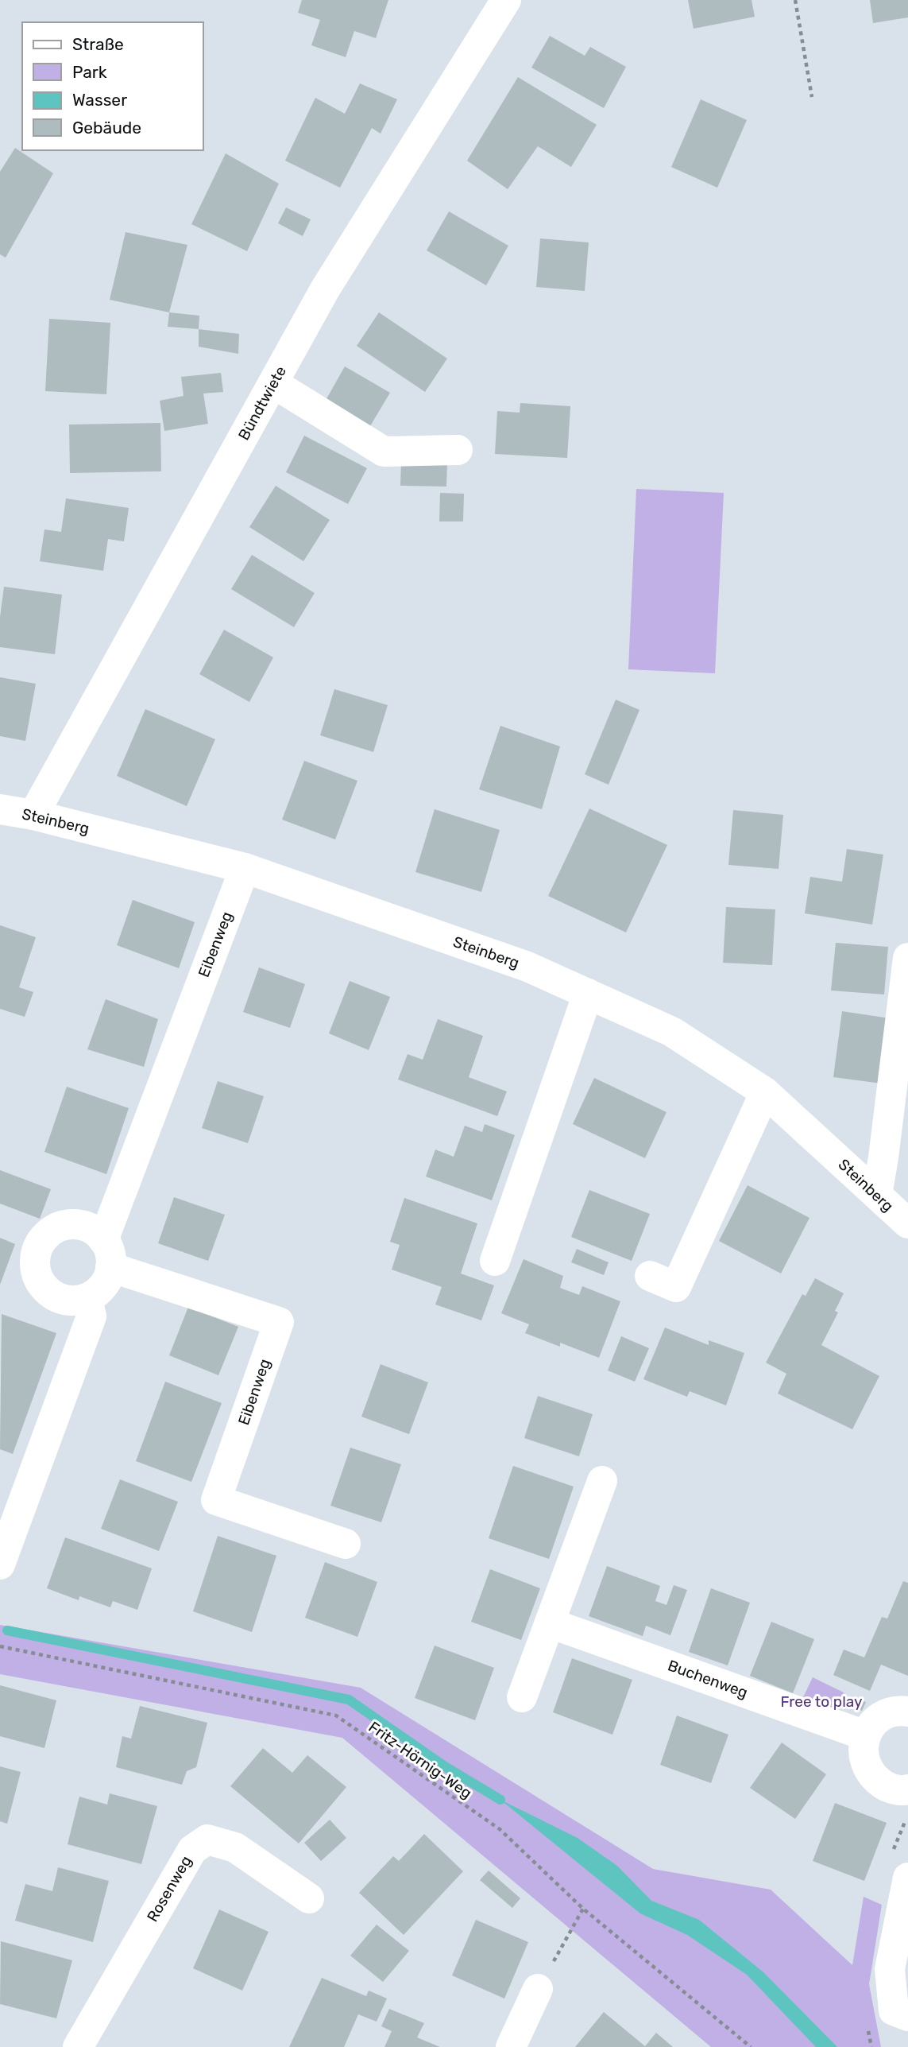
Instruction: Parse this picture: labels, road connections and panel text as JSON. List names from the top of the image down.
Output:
{
  "streets": {
    "street": [
      "Bündtwiete",
      "Steinberg",
      "Eibenweg",
      "Buchenweg",
      "Rosenweg"
    ],
    "path": ["Fritz-Hörnig-Weg"]
  },
  "crossings": [
    ["Bündtwiete", "Steinberg"],
    ["Steinberg", "Eibenweg"]
  ],
  "parks": ["Free to play"],
  "legend": [
    "Straße",
    "Park",
    "Wasser",
    "Gebäude"
  ]
}
